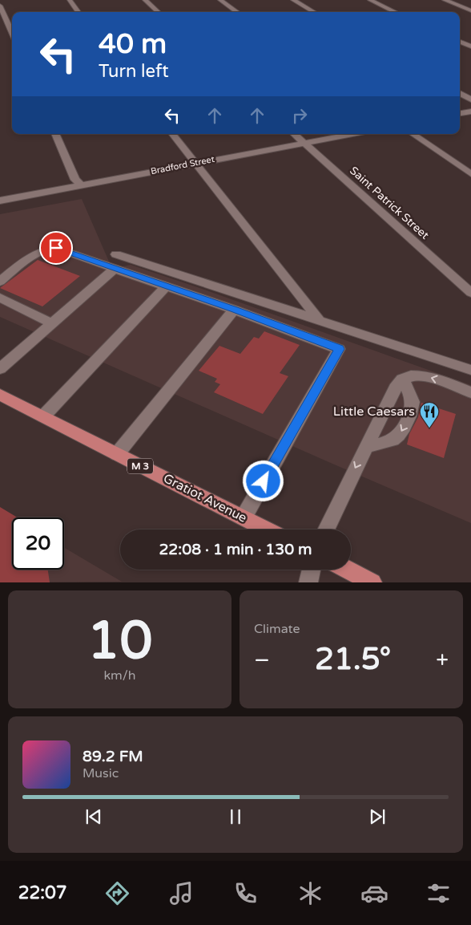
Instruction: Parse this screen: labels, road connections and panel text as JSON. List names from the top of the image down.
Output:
{
  "streets": {
    "main road": ["M 3", "Gratiot Avenue"],
    "street": ["Bradford Street", "Saint Patrick Street"]
  },
  "crossings": [
    ["Bradford Street", "Saint Patrick Street"]
  ],
  "places": {
    "restaurant": ["Little Caesars"]
  },
  "page": {
    "turn": ["40 m", "Turn left"],
    "limit": "20",
    "trip": "22:08 · 1 min · 130 m",
    "tile": [
      ["10", "km/h"],
      "Climate"
    ],
    "heat": ["−", "21.5°", "+"],
    "song": ["89.2 FM", "Music"],
    "tabs": "22:07"
  }
}
